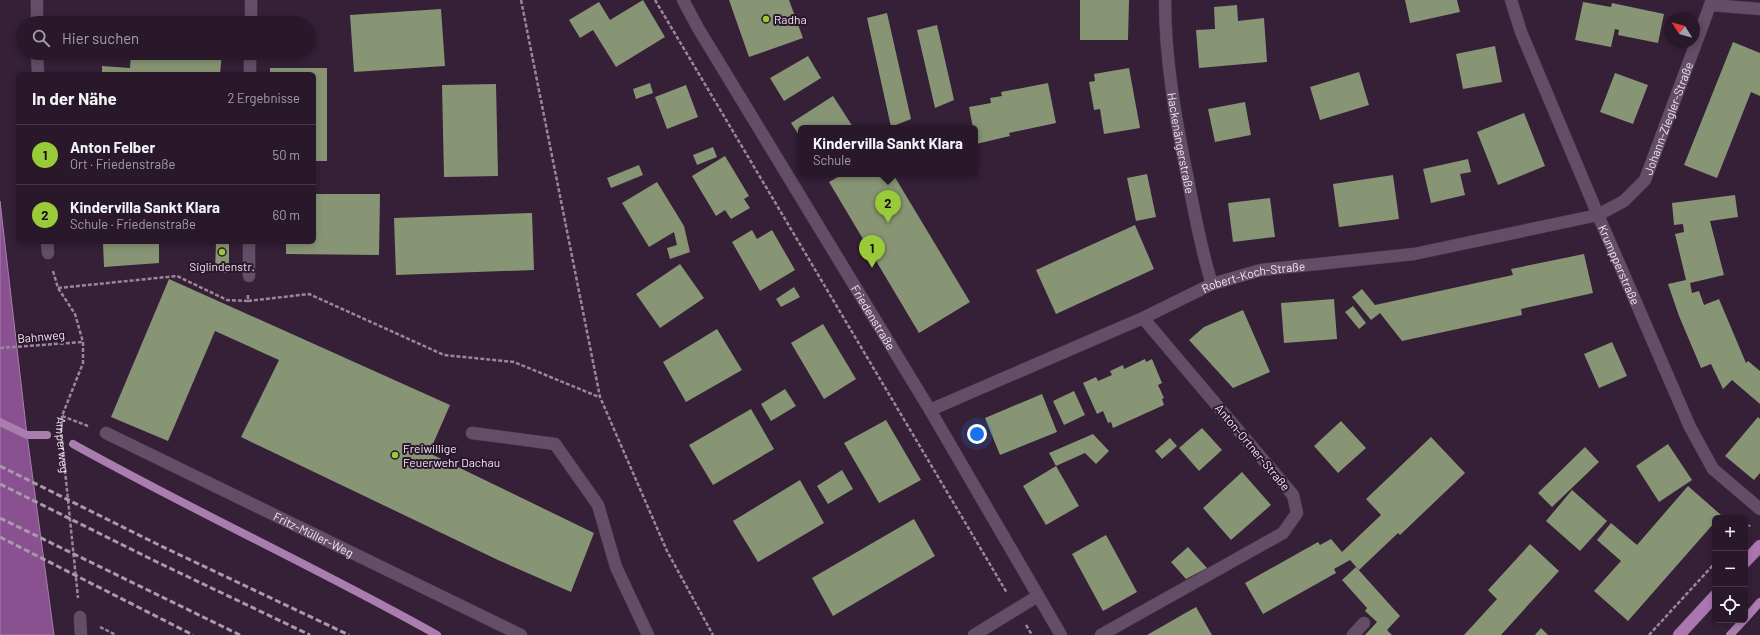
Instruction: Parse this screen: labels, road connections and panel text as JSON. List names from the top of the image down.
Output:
{
  "streets": {
    "street": [
      "Johann-Ziegler-Straße",
      "Hackenängerstraße",
      "Krumpperstraße",
      "Robert-Koch-Straße",
      "Friedenstraße",
      "Anton-Ortner-Straße",
      "Fritz-Müller-Weg"
    ],
    "path": ["Bahnweg", "Amperweg"]
  },
  "crossings": [
    ["Johann-Ziegler-Straße", "Krumpperstraße"],
    ["Johann-Ziegler-Straße", "Robert-Koch-Straße"],
    ["Hackenängerstraße", "Robert-Koch-Straße"],
    ["Krumpperstraße", "Robert-Koch-Straße"],
    ["Robert-Koch-Straße", "Friedenstraße"],
    ["Robert-Koch-Straße", "Anton-Ortner-Straße"],
    ["Bahnweg", "Amperweg"]
  ],
  "places": ["Radha", "Siglindenstr.", "Freiwillige Feuerwehr Dachau"],
  "north": "top left",
  "page": {
    "search": "Hier suchen",
    "heading": ["In der Nähe", "2 Ergebnisse"],
    "list": [
      {
        "mark": "1",
        "name": "Anton Felber",
        "note": "Ort · Friedenstraße",
        "value": "50 m"
      },
      {
        "mark": "2",
        "name": "Kindervilla Sankt Klara",
        "note": "Schule · Friedenstraße",
        "value": "60 m"
      }
    ],
    "popup": ["Kindervilla Sankt Klara", "Schule"],
    "pins": ["2", "1"],
    "map_buttons": ["+", "−"]
  }
}
